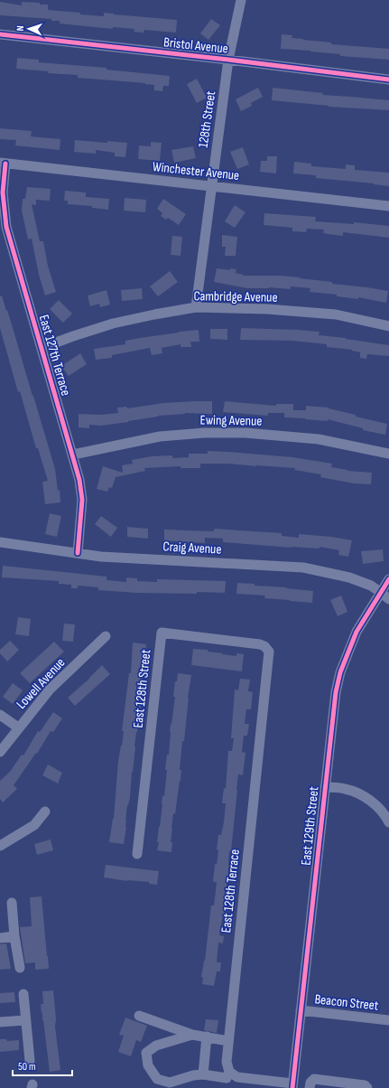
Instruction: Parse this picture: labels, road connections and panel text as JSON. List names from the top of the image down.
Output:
{
  "streets": {
    "street": [
      "Bristol Avenue",
      "128th Street",
      "Winchester Avenue",
      "Cambridge Avenue",
      "East 127th Terrace",
      "Ewing Avenue",
      "Craig Avenue",
      "Lowell Avenue",
      "East 128th Street",
      "East 129th Street",
      "East 128th Terrace",
      "Beacon Street"
    ]
  },
  "crossings": [
    ["Bristol Avenue", "128th Street"],
    ["128th Street", "Winchester Avenue"],
    ["128th Street", "Cambridge Avenue"],
    ["Winchester Avenue", "East 127th Terrace"],
    ["Cambridge Avenue", "East 127th Terrace"],
    ["East 127th Terrace", "Ewing Avenue"],
    ["East 127th Terrace", "Craig Avenue"],
    ["Craig Avenue", "East 129th Street"],
    ["East 128th Street", "East 128th Terrace"],
    ["East 129th Street", "Beacon Street"]
  ],
  "scale_bar": "50 m",
  "north": "left"
}
